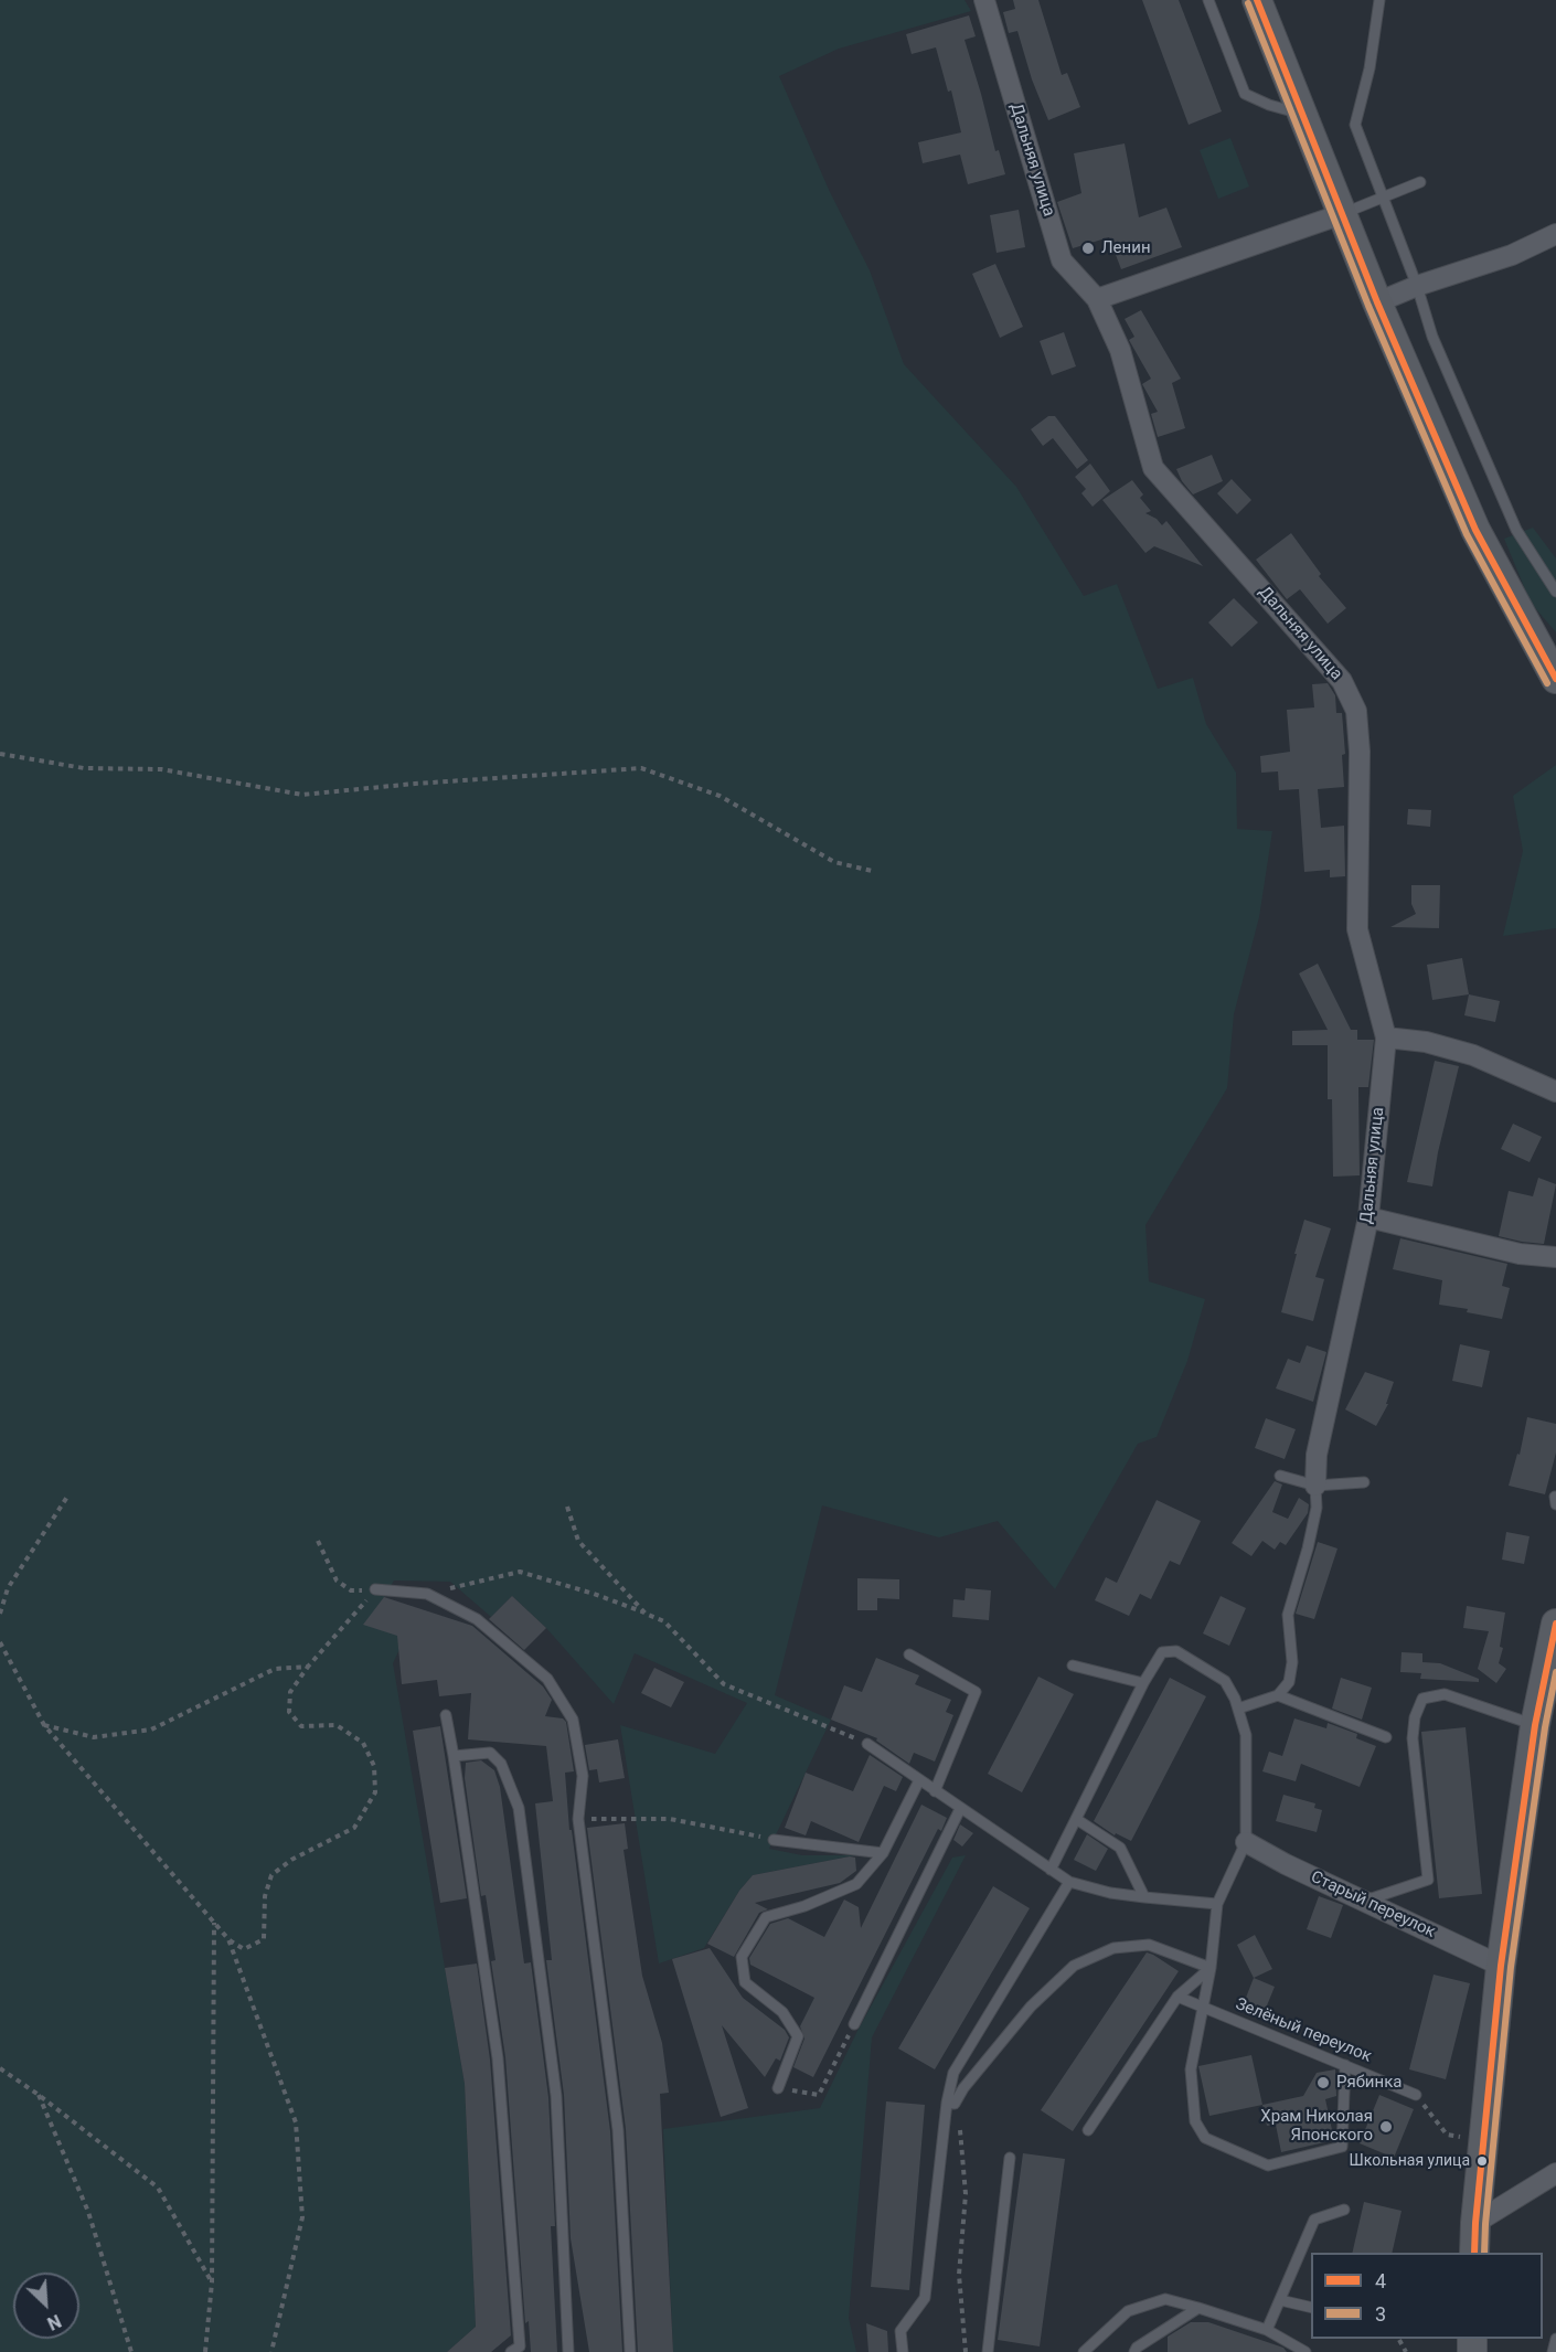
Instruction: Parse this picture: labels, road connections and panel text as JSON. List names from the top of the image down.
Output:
{
  "streets": {
    "street": ["Дальняя улица", "Старый переулок"],
    "lane": ["Зелёный переулок"]
  },
  "places": [
    "Ленин",
    "Рябинка",
    "Храм Николая Японского",
    "Школьная улица"
  ],
  "lines": ["transit line 4", "transit line 3"],
  "legend": ["4", "3"],
  "north": "bottom right"
}
